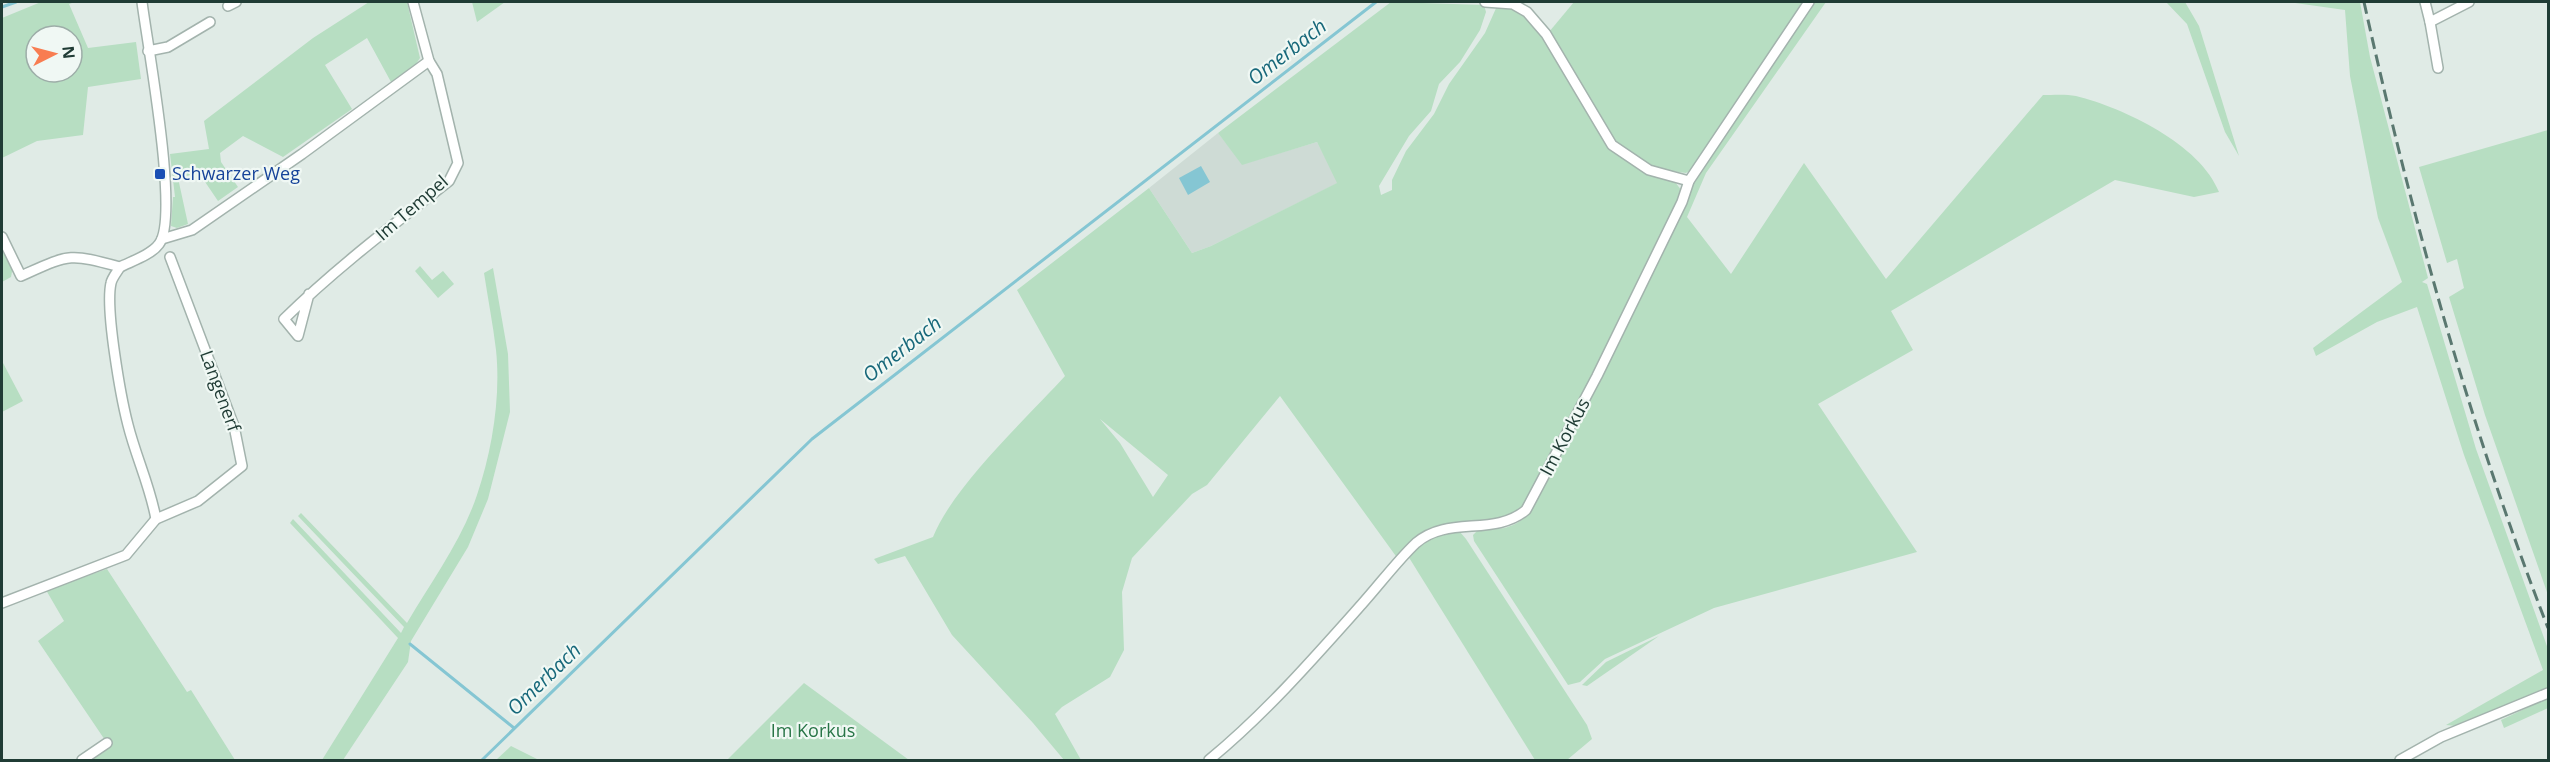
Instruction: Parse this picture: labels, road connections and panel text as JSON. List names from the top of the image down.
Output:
{
  "streets": {
    "street": ["Im Tempel", "Langenerf", "Im Korkus"]
  },
  "water": ["Omerbach"],
  "parks": ["Im Korkus"],
  "places": {
    "transit": ["Schwarzer Weg"]
  },
  "north": "right"
}
